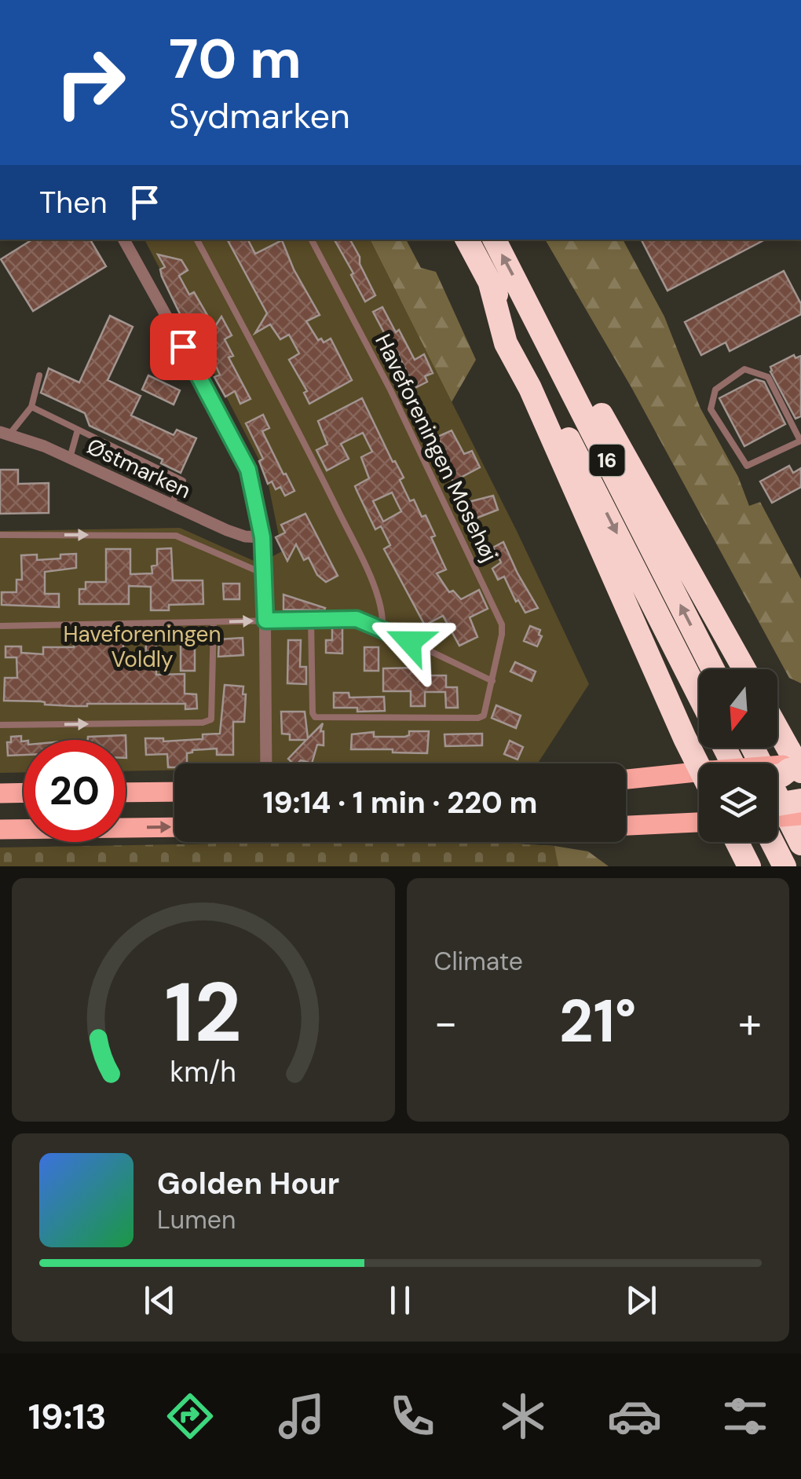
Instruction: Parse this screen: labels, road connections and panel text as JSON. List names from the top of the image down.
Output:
{
  "streets": {
    "highway": ["16"],
    "street": ["Østmarken"],
    "lane": ["Haveforeningen Mosehøj"]
  },
  "parks": ["Haveforeningen Voldly"],
  "north": "bottom",
  "page": {
    "turn": ["70 m", "Sydmarken"],
    "then": "Then",
    "limit": "20",
    "trip": "19:14 · 1 min · 220 m",
    "tile": "Climate",
    "heat": ["−", "21°", "+"],
    "song": ["Golden Hour", "Lumen"],
    "tabs": "19:13",
    "gauge": ["12", "km/h"]
  }
}
